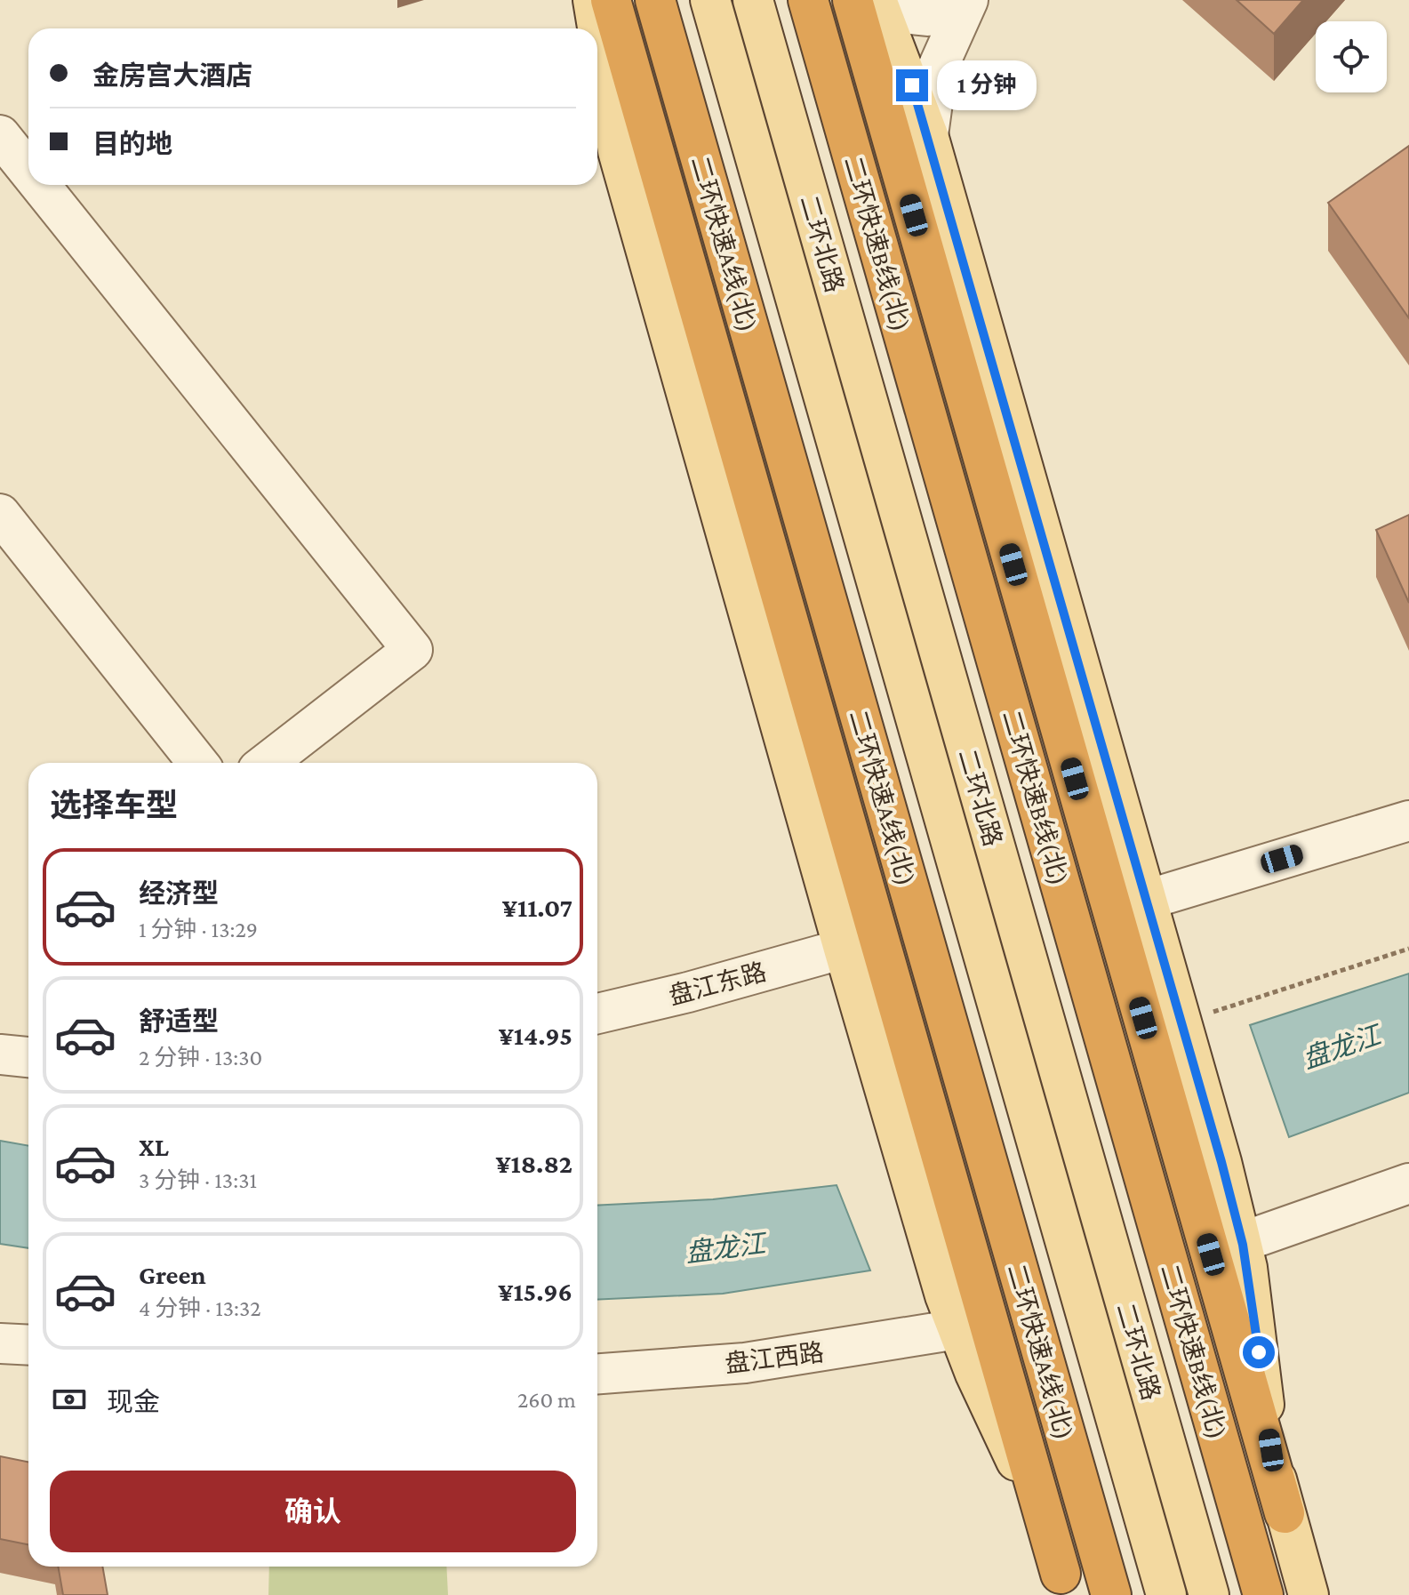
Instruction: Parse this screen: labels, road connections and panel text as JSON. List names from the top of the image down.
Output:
{
  "streets": {
    "highway": ["二环快速A线(北)", "二环快速B线(北)"],
    "main road": ["二环北路"],
    "street": ["盘江东路", "盘江西路"]
  },
  "water": ["盘龙江"],
  "page": {
    "banner": ["金房宫大酒店", "目的地"],
    "bubble": "1 分钟",
    "heading": "选择车型",
    "list": [
      {
        "name": "经济型",
        "note": "1 分钟 · 13:29",
        "value": "¥11.07"
      },
      {
        "name": "舒适型",
        "note": "2 分钟 · 13:30",
        "value": "¥14.95"
      },
      {
        "name": "XL",
        "note": "3 分钟 · 13:31",
        "value": "¥18.82"
      },
      {
        "name": "Green",
        "note": "4 分钟 · 13:32",
        "value": "¥15.96"
      }
    ],
    "pay": ["现金", "260 m"],
    "buttons": "确认"
  }
}
